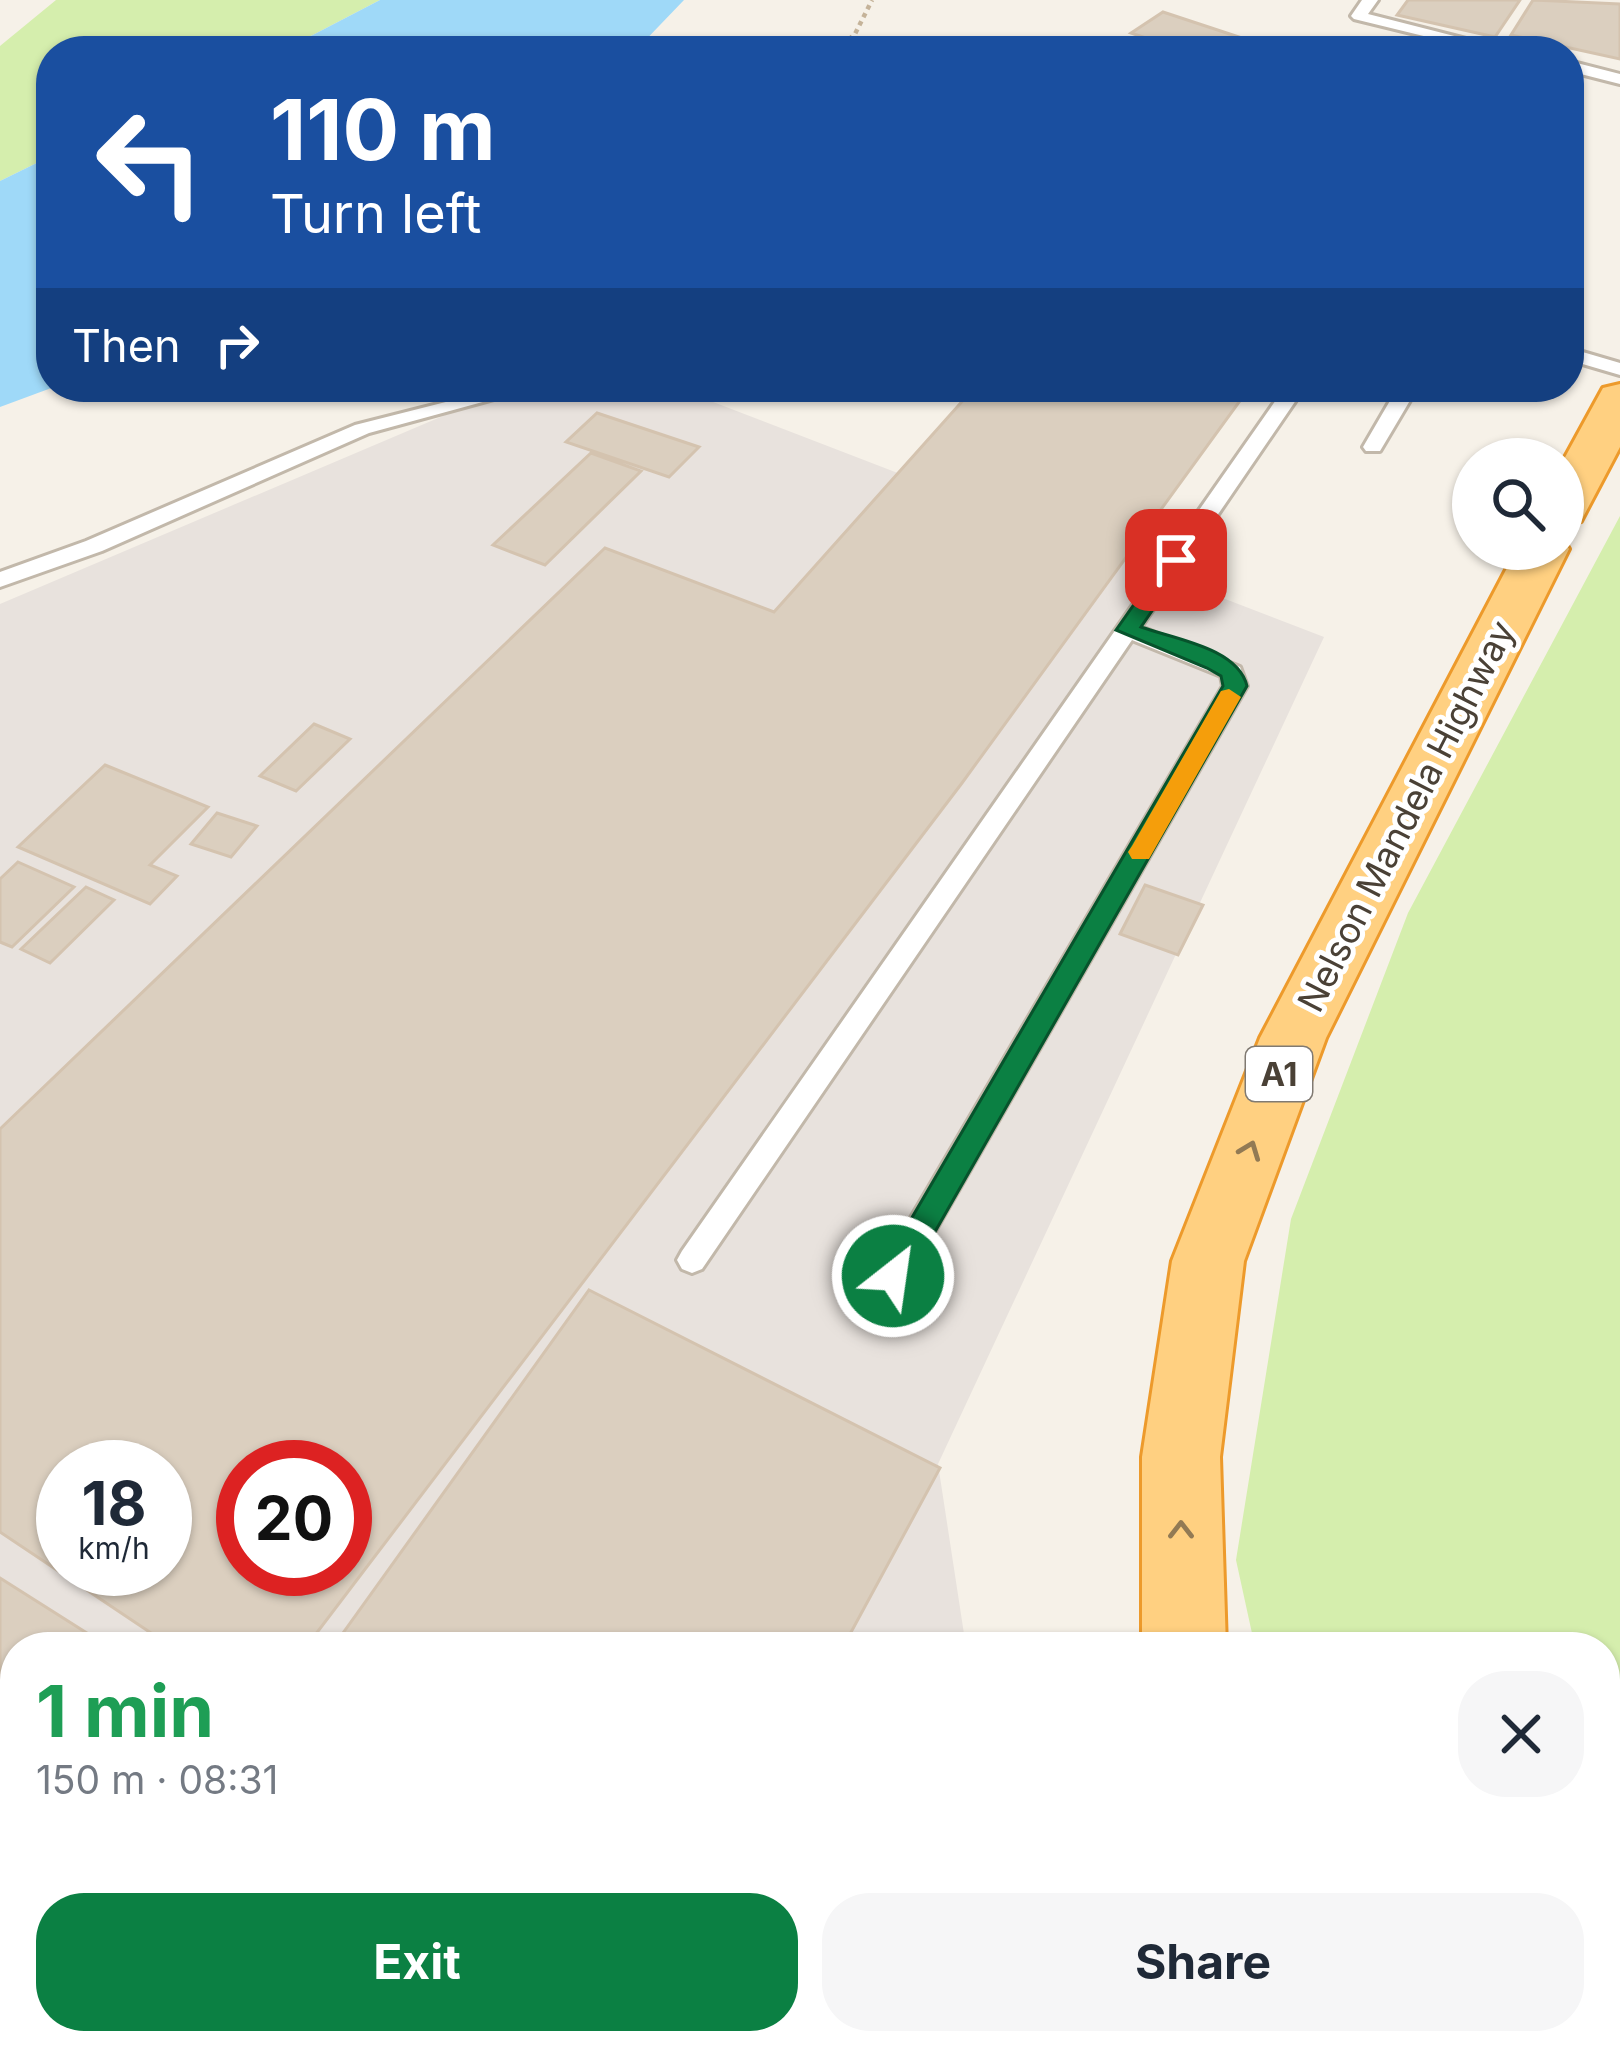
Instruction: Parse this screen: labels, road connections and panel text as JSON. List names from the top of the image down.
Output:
{
  "streets": {
    "highway": ["Nelson Mandela Highway", "A1"]
  },
  "one_way": ["Nelson Mandela Highway"],
  "page": {
    "turn": ["110 m", "Turn left"],
    "then": "Then",
    "speed": "18 km/h",
    "limit": "20",
    "heading": ["1 min", "150 m · 08:31"],
    "buttons": ["Exit", "Share"]
  }
}
